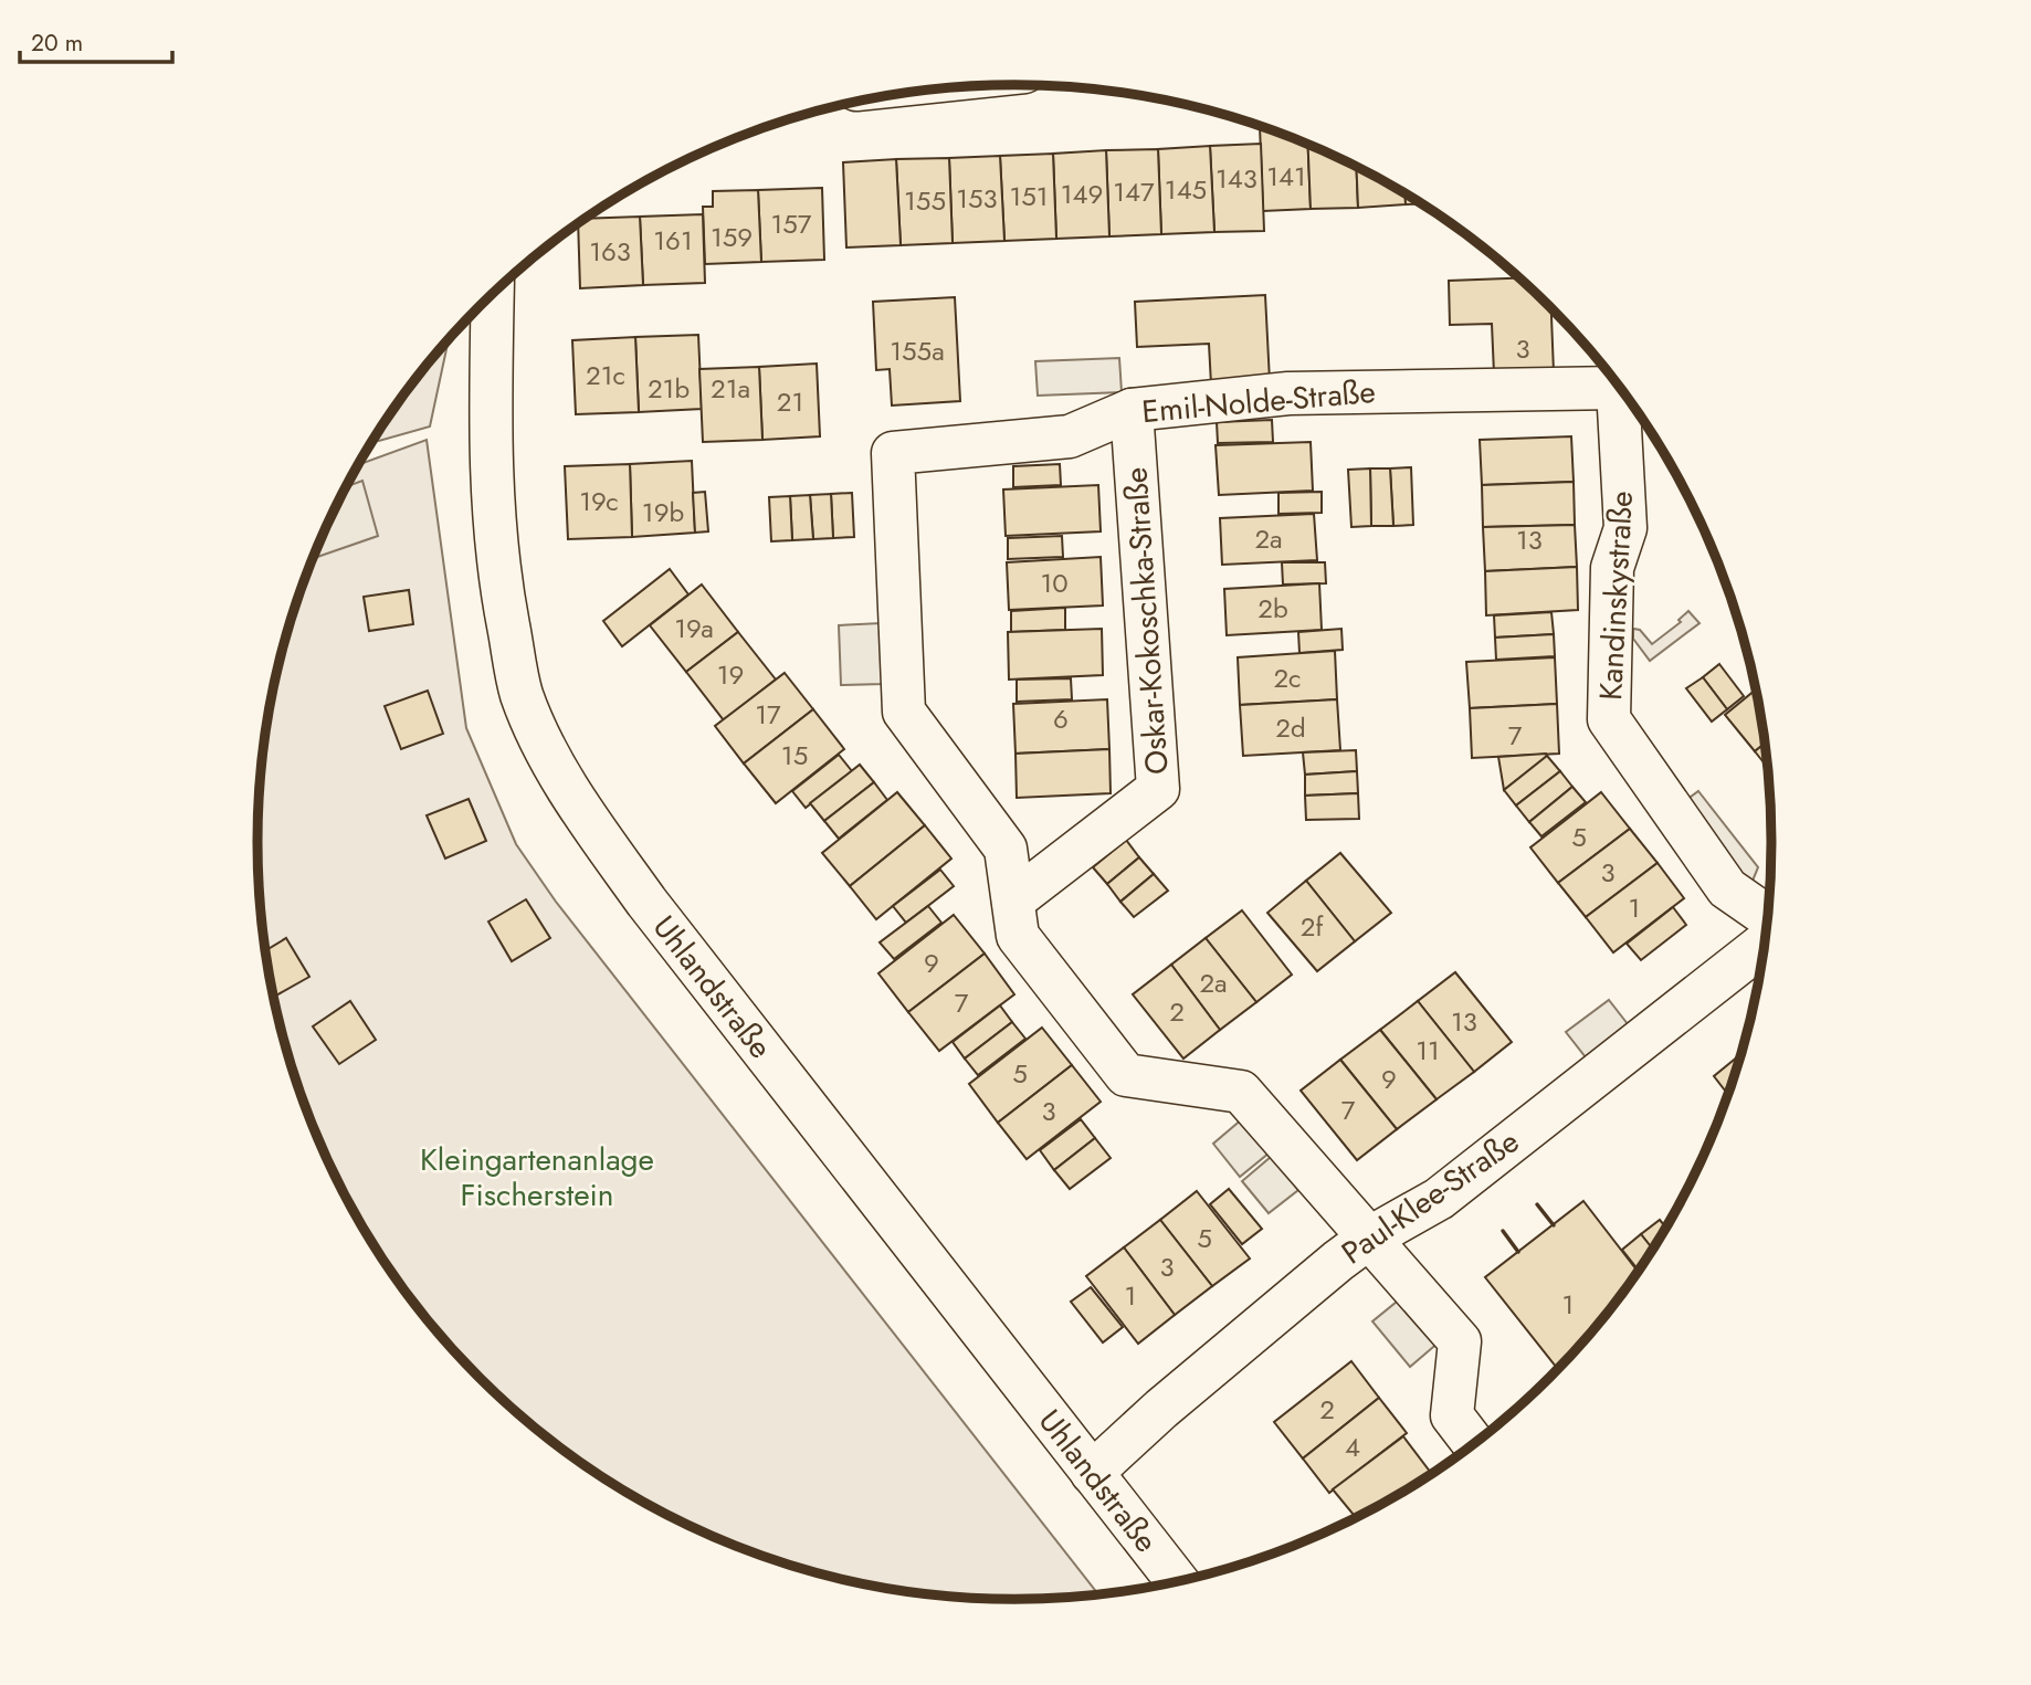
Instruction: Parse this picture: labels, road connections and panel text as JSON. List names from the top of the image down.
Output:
{
  "streets": {
    "street": [
      "Emil-Nolde-Straße",
      "Kandinskystraße",
      "Oskar-Kokoschka-Straße",
      "Uhlandstraße",
      "Paul-Klee-Straße"
    ]
  },
  "crossings": [
    ["Emil-Nolde-Straße", "Oskar-Kokoschka-Straße"],
    ["Uhlandstraße", "Paul-Klee-Straße"]
  ],
  "parks": ["Kleingartenanlage Fischerstein"],
  "house_numbers": [
    "141",
    "143",
    "145",
    "147",
    "149",
    "151",
    "153",
    "155",
    "157",
    "159",
    "161",
    "163",
    "3",
    "155a",
    "21c",
    "21b",
    "21a",
    "21",
    "19c",
    "19b",
    "2a",
    "13",
    "10",
    "2b",
    "19a",
    "19",
    "2c",
    "17",
    "6",
    "2d",
    "7",
    "15",
    "5",
    "3",
    "1",
    "2f",
    "9",
    "2a",
    "7",
    "2",
    "13",
    "11",
    "5",
    "9",
    "7",
    "3",
    "5",
    "3",
    "1",
    "1",
    "2",
    "4"
  ],
  "scale_bar": "20 m"
}
